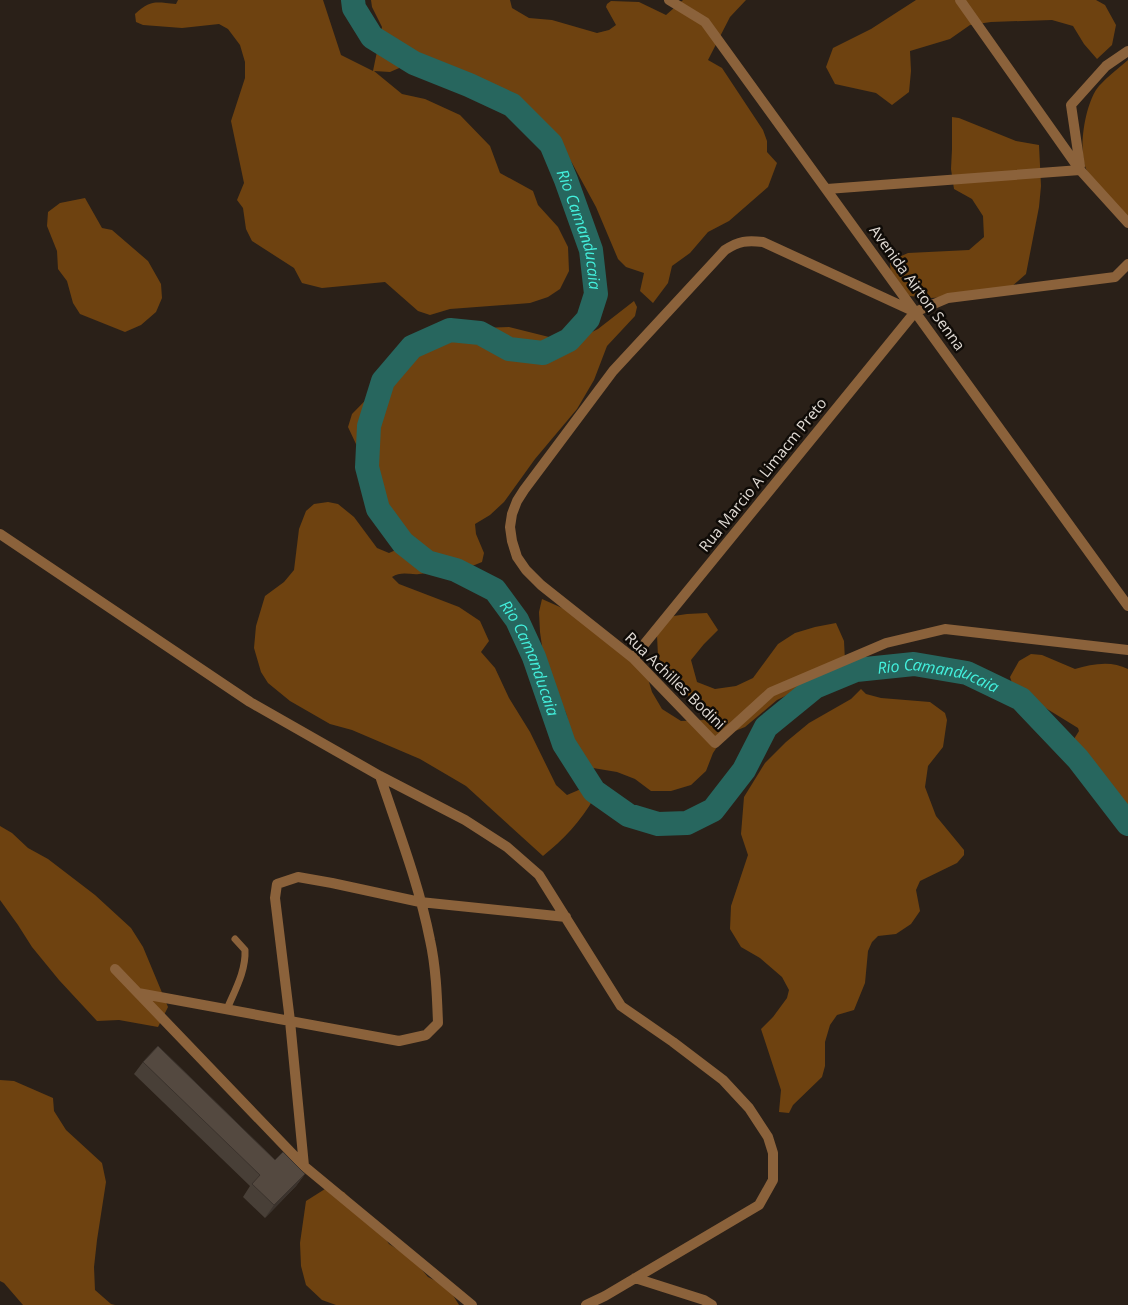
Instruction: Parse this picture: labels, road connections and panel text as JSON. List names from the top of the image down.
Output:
{
  "streets": {
    "street": ["Avenida Airton Senna", "Rua Marcio A Limacm Preto", "Rua Achilles Bodini"]
  },
  "crossings": [
    ["Avenida Airton Senna", "Rua Marcio A Limacm Preto"],
    ["Avenida Airton Senna", "Rua Achilles Bodini"],
    ["Rua Marcio A Limacm Preto", "Rua Achilles Bodini"]
  ],
  "water": ["Rio Camanducaia"]
}
